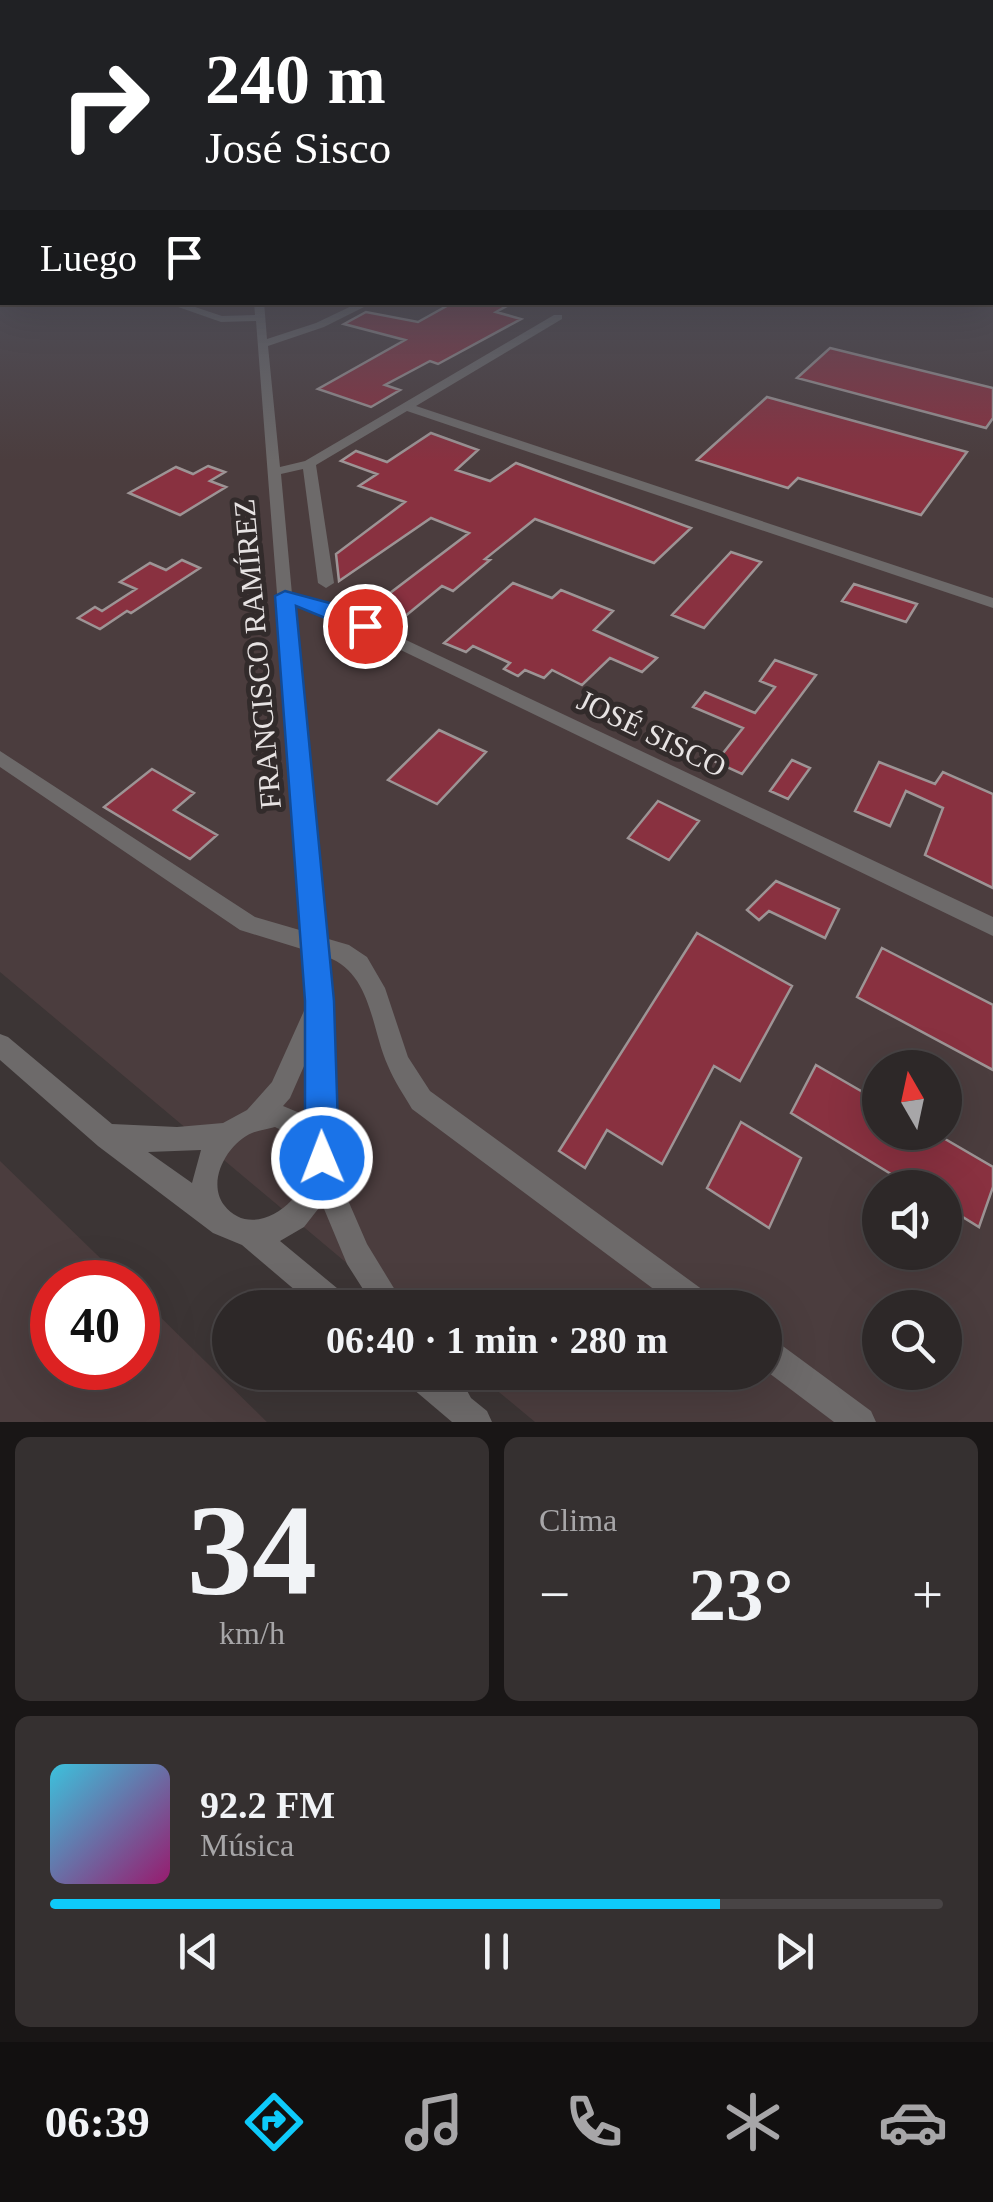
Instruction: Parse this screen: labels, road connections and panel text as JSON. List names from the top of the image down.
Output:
{
  "streets": {
    "street": ["FRANCISCO RAMÍREZ", "JOSÉ SISCO"]
  },
  "crossings": [
    ["FRANCISCO RAMÍREZ", "JOSÉ SISCO"]
  ],
  "north": "top",
  "page": {
    "turn": ["240 m", "José Sisco"],
    "then": "Luego",
    "limit": "40",
    "trip": "06:40 · 1 min · 280 m",
    "tile": [
      ["34", "km/h"],
      "Clima"
    ],
    "heat": ["−", "23°", "+"],
    "song": ["92.2 FM", "Música"],
    "tabs": "06:39"
  }
}
